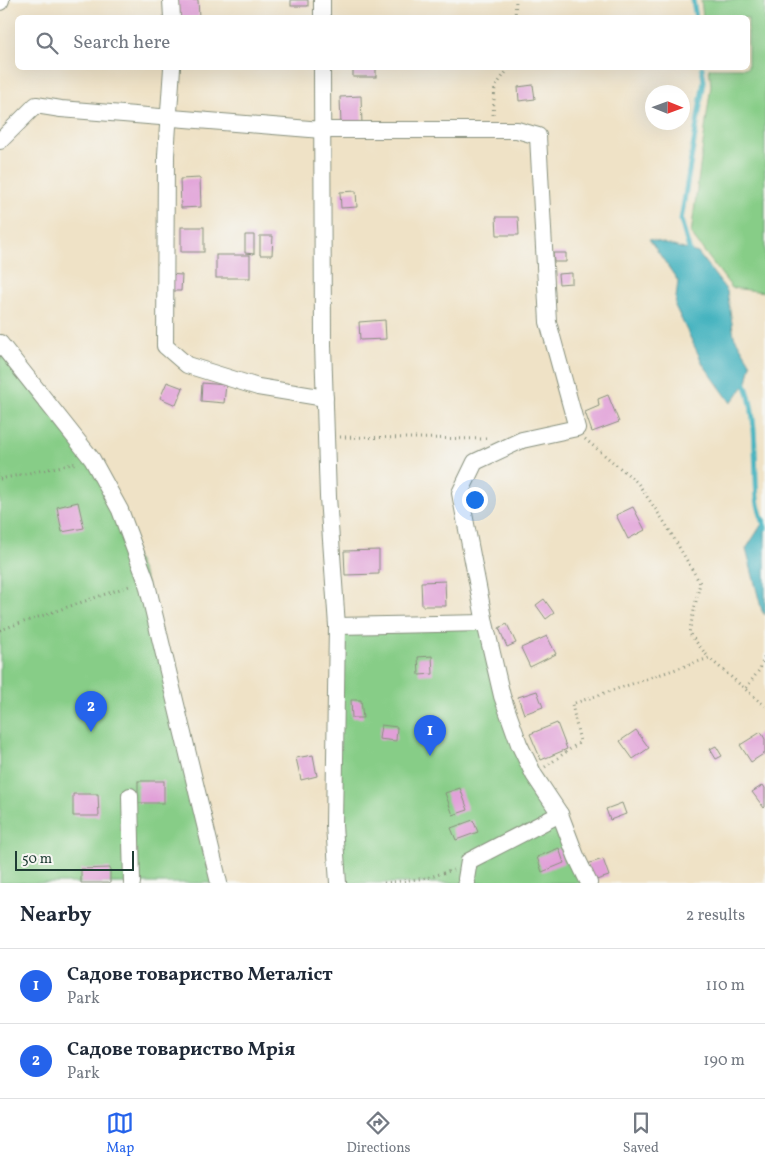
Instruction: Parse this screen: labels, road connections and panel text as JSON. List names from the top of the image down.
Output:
{
  "scale_bar": "50 m",
  "north": "right",
  "page": {
    "search": "Search here",
    "pins": ["2", "1"],
    "scale": "50 m",
    "heading": ["Nearby", "2 results"],
    "list": [
      {
        "mark": "1",
        "name": "Садове товариство Металіст",
        "note": "Park",
        "value": "110 m"
      },
      {
        "mark": "2",
        "name": "Садове товариство Мрія",
        "note": "Park",
        "value": "190 m"
      }
    ],
    "nav": ["Map", "Directions", "Saved"]
  }
}
